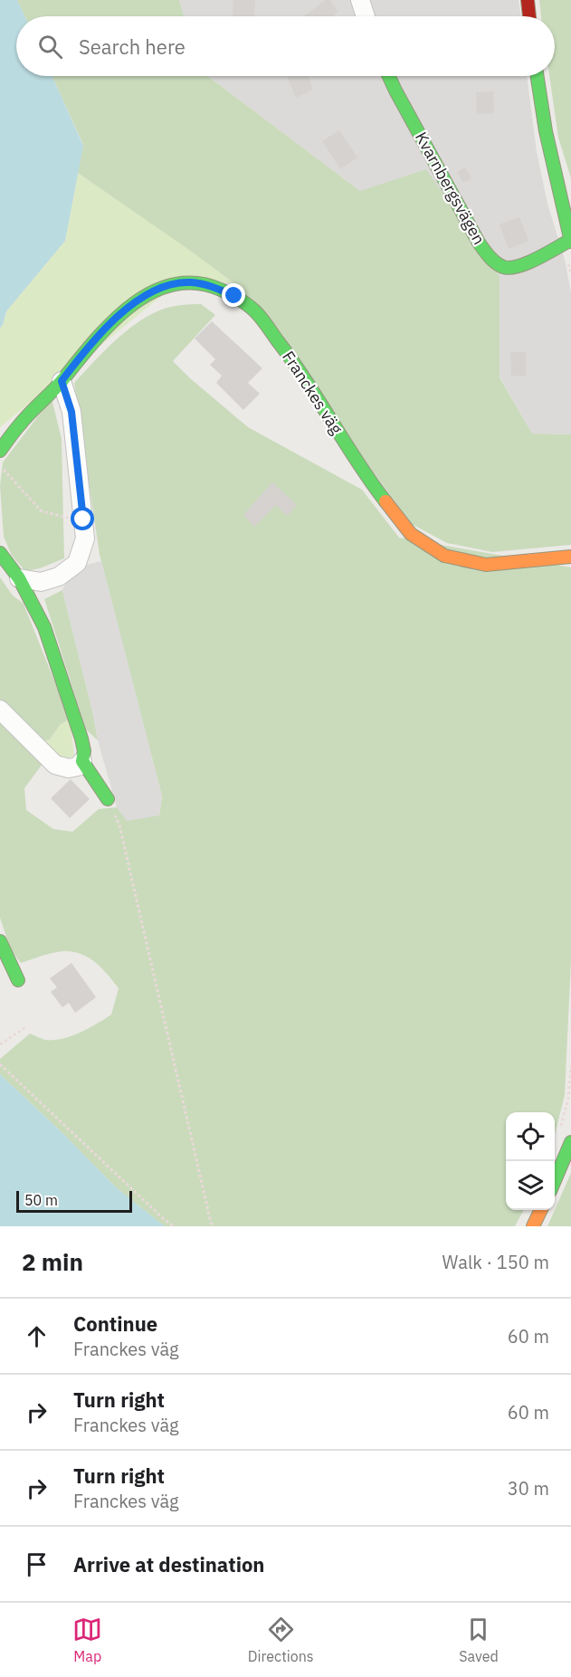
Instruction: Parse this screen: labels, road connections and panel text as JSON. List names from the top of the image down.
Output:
{
  "streets": {
    "street": ["Kvarnbergsvägen", "Franckes väg"]
  },
  "scale_bar": "50 m",
  "page": {
    "search": "Search here",
    "scale": "50 m",
    "heading": ["2 min", "Walk · 150 m"],
    "list": [
      ["Continue", "Franckes väg", "60 m"],
      ["Turn right", "Franckes väg", "60 m"],
      ["Turn right", "Franckes väg", "30 m"],
      "Arrive at destination"
    ],
    "nav": ["Map", "Directions", "Saved"]
  }
}
